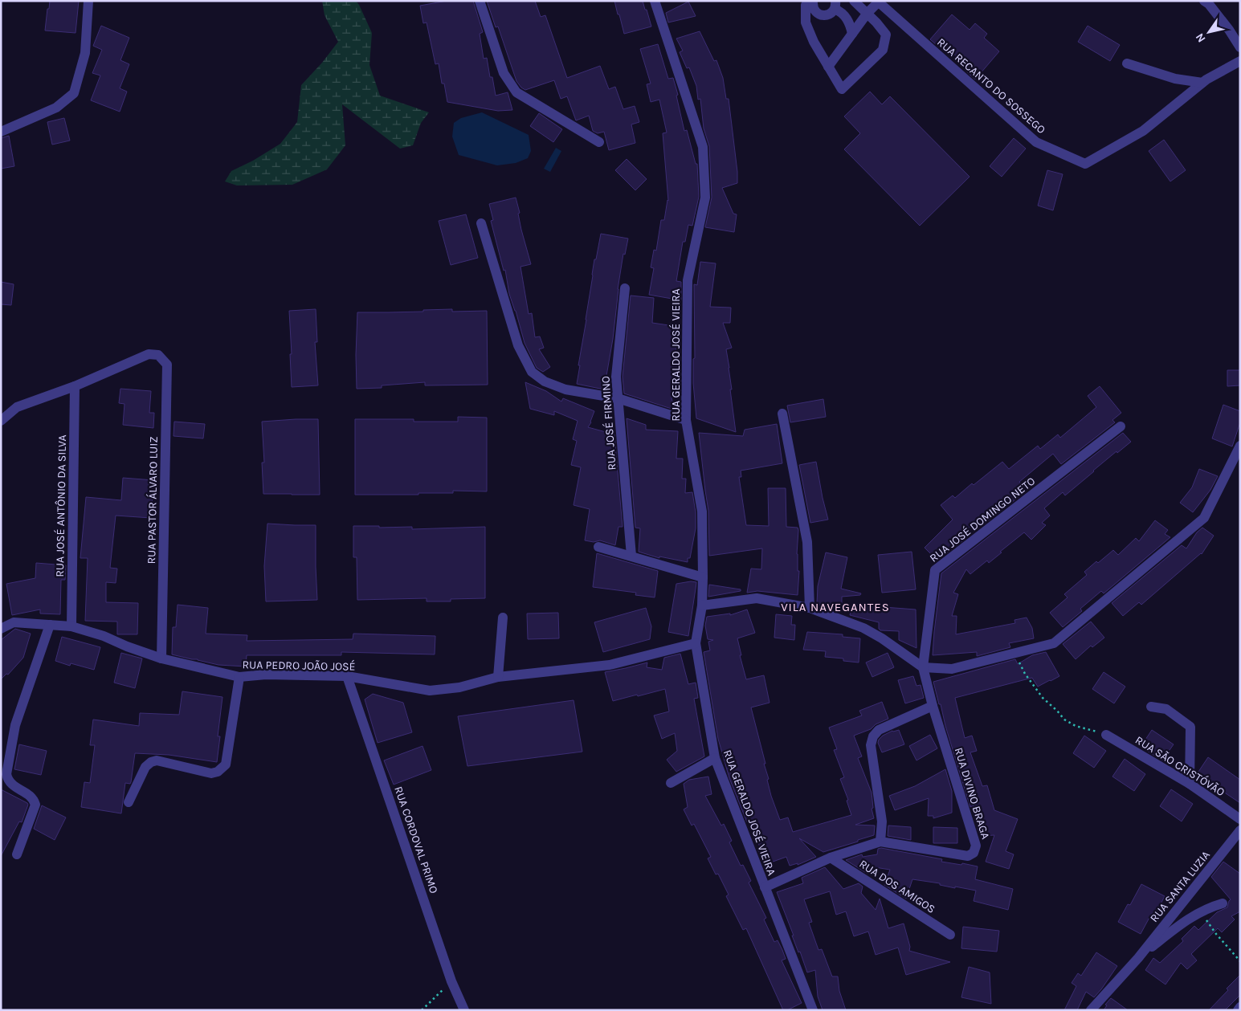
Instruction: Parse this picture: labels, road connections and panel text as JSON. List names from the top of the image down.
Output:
{
  "streets": {
    "street": [
      "RUA RECANTO DO SOSSEGO",
      "RUA GERALDO JOSÉ VIEIRA",
      "RUA JOSÉ FIRMINO",
      "RUA PASTOR ÁLVARO LUIZ",
      "RUA JOSÉ ANTÔNIO DA SILVA",
      "RUA JOSÉ DOMINGO NETO",
      "RUA PEDRO JOÃO JOSÉ",
      "RUA SÃO CRISTÓVÃO",
      "RUA DIVINO BRAGA",
      "RUA CORDOVAL PRIMO",
      "RUA DOS AMIGOS",
      "RUA SANTA LUZIA"
    ]
  },
  "crossings": [
    ["RUA GERALDO JOSÉ VIEIRA", "RUA PEDRO JOÃO JOSÉ"],
    ["RUA GERALDO JOSÉ VIEIRA", "RUA DIVINO BRAGA"],
    ["RUA PASTOR ÁLVARO LUIZ", "RUA JOSÉ ANTÔNIO DA SILVA"],
    ["RUA PASTOR ÁLVARO LUIZ", "RUA PEDRO JOÃO JOSÉ"],
    ["RUA JOSÉ ANTÔNIO DA SILVA", "RUA PEDRO JOÃO JOSÉ"],
    ["RUA JOSÉ DOMINGO NETO", "RUA DIVINO BRAGA"],
    ["RUA PEDRO JOÃO JOSÉ", "RUA CORDOVAL PRIMO"],
    ["RUA DIVINO BRAGA", "RUA DOS AMIGOS"]
  ],
  "districts": ["VILA NAVEGANTES"],
  "north": "bottom left"
}
